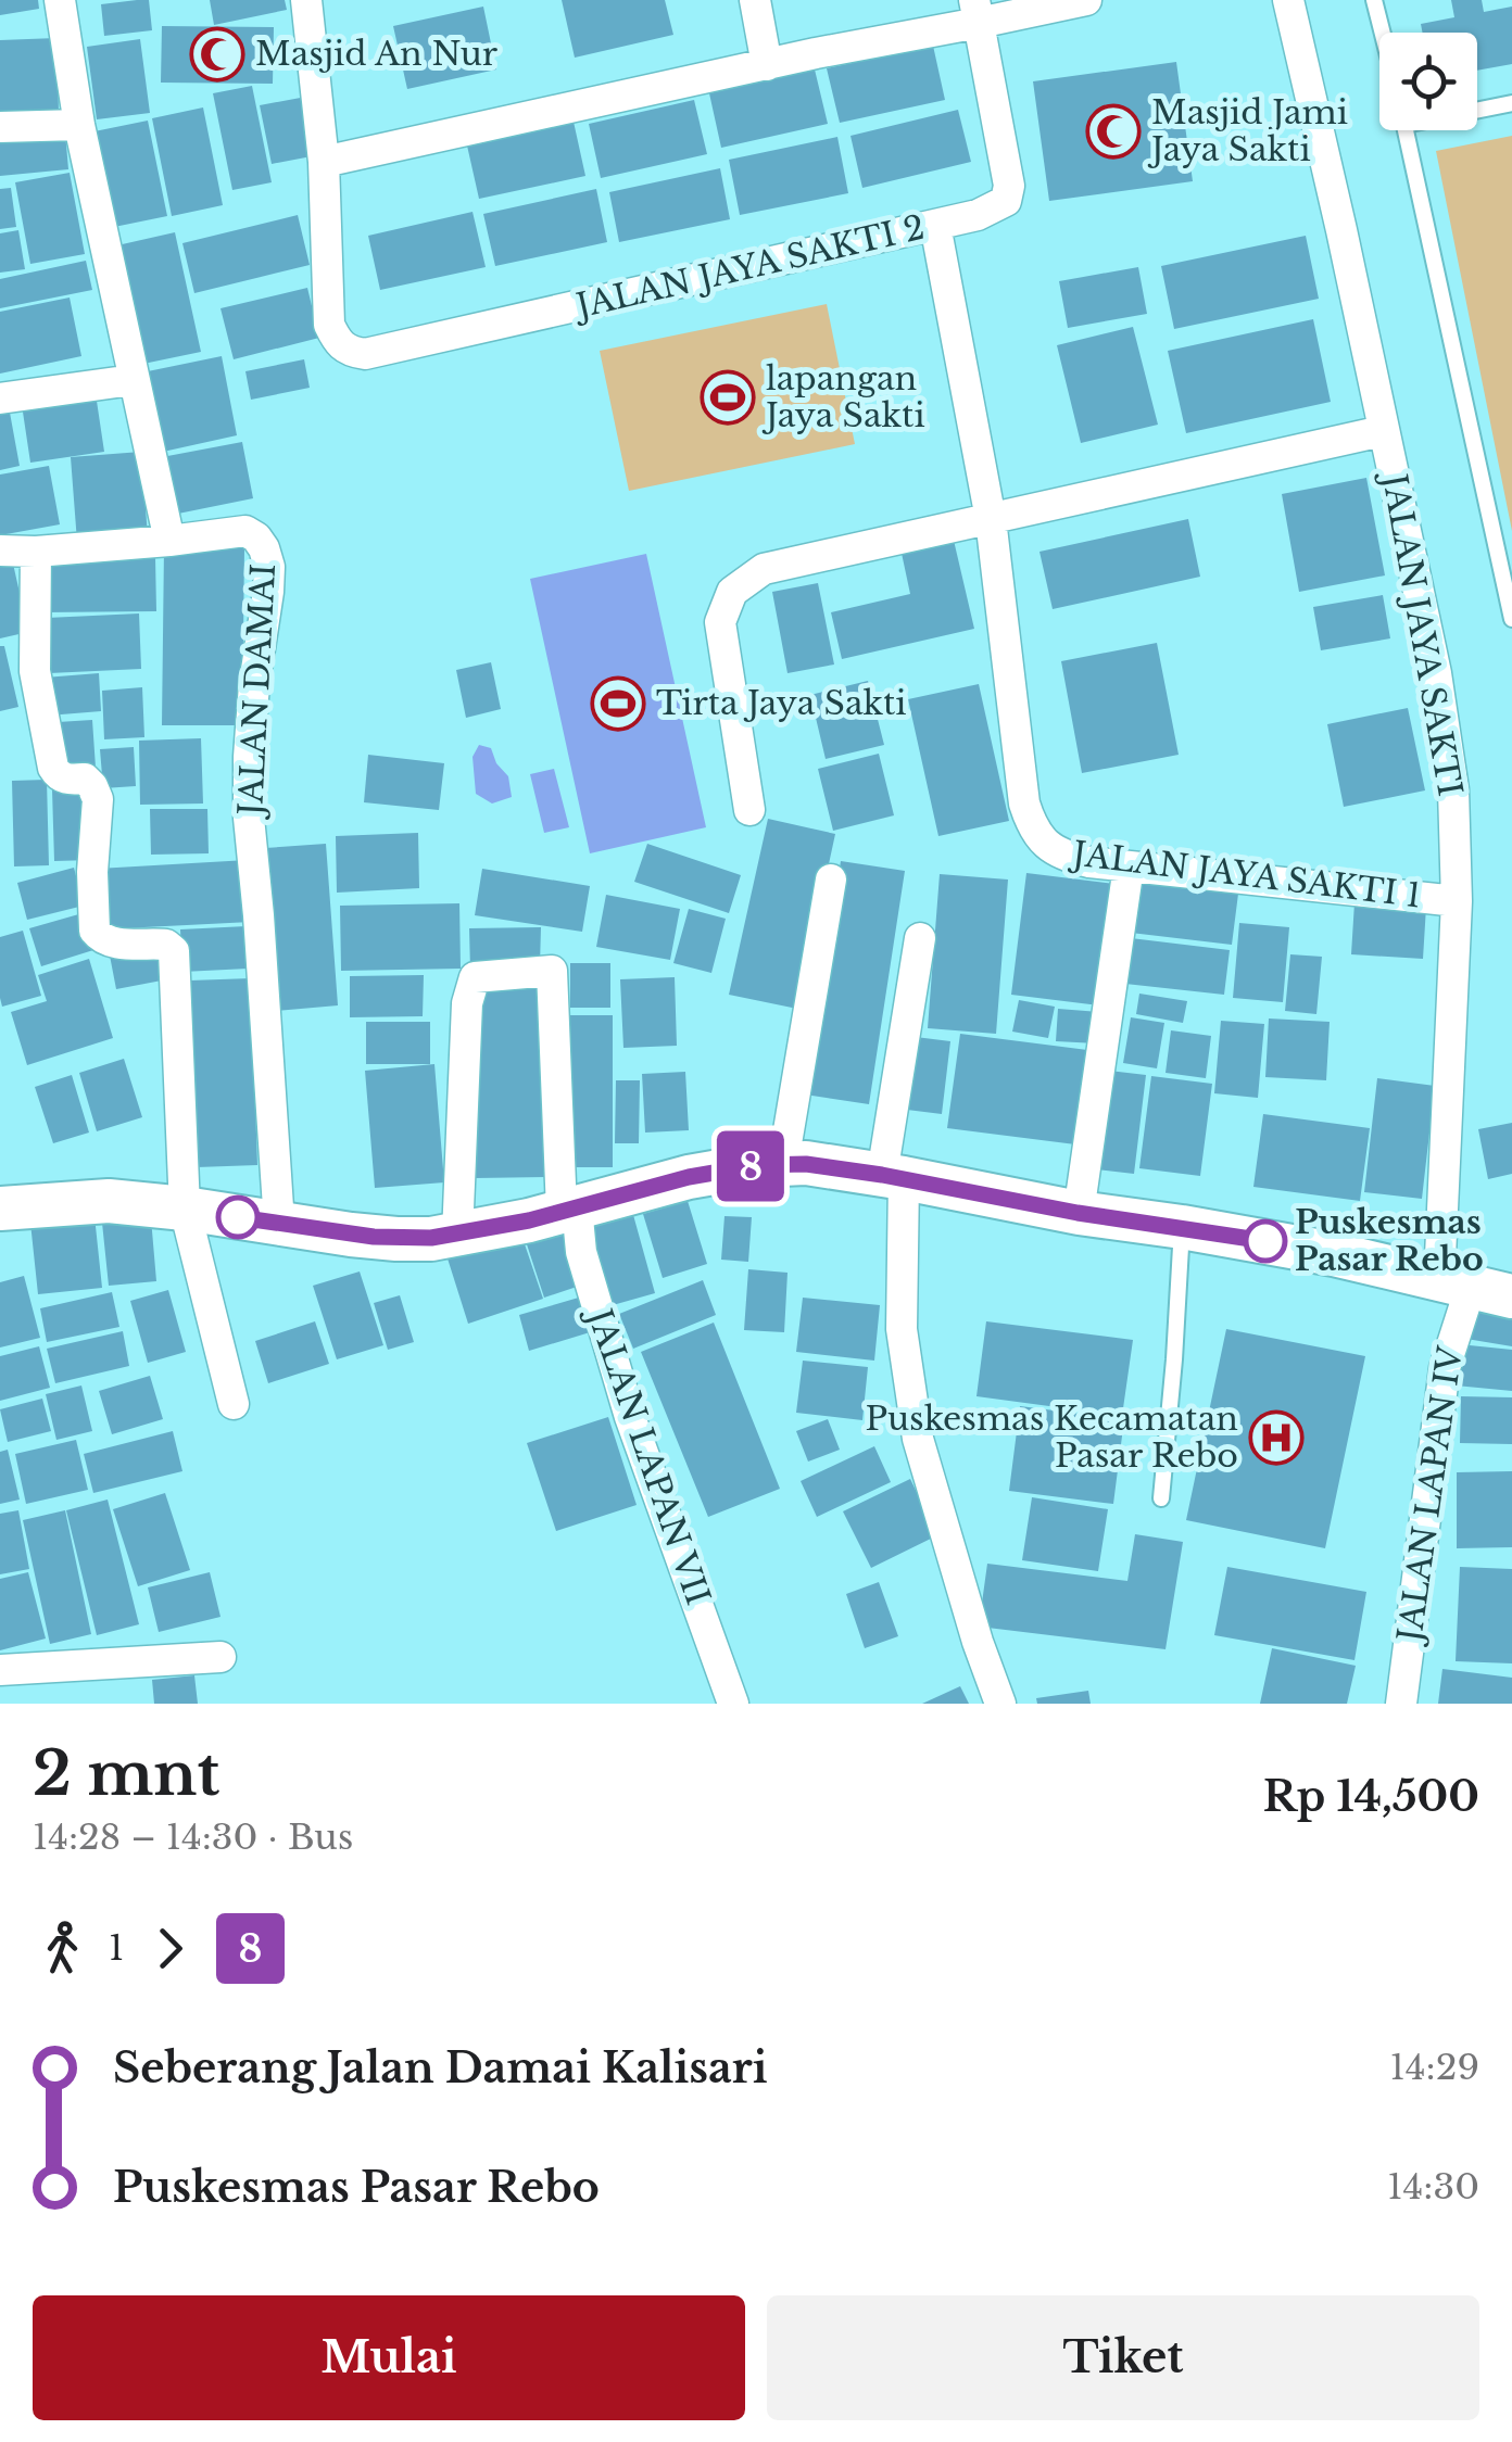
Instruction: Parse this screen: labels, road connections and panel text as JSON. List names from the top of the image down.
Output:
{
  "streets": {
    "street": [
      "JALAN JAYA SAKTI 2",
      "JALAN JAYA SAKTI",
      "JALAN DAMAI",
      "JALAN JAYA SAKTI 1",
      "JALAN LAPAN VII",
      "JALAN LAPAN IV"
    ]
  },
  "crossings": [
    ["JALAN JAYA SAKTI 2", "JALAN JAYA SAKTI 1"],
    ["JALAN JAYA SAKTI", "JALAN JAYA SAKTI 1"],
    ["JALAN JAYA SAKTI", "JALAN LAPAN IV"]
  ],
  "places": {
    "mosque": ["Masjid An Nur", "Masjid Jami Jaya Sakti"],
    "sports": ["lapangan Jaya Sakti", "Tirta Jaya Sakti"],
    "other": ["Puskesmas Pasar Rebo"],
    "hospital": ["Puskesmas Kecamatan Pasar Rebo"]
  },
  "lines": ["bus line 8"],
  "page": {
    "on_map": "8",
    "heading": ["2 mnt", "14:28 – 14:30 · Bus", "Rp 14,500"],
    "legs": ["1", "8"],
    "list": [
      {
        "name": "Seberang Jalan Damai Kalisari",
        "value": "14:29"
      },
      {
        "name": "Puskesmas Pasar Rebo",
        "value": "14:30"
      }
    ],
    "buttons": ["Mulai", "Tiket"]
  }
}
